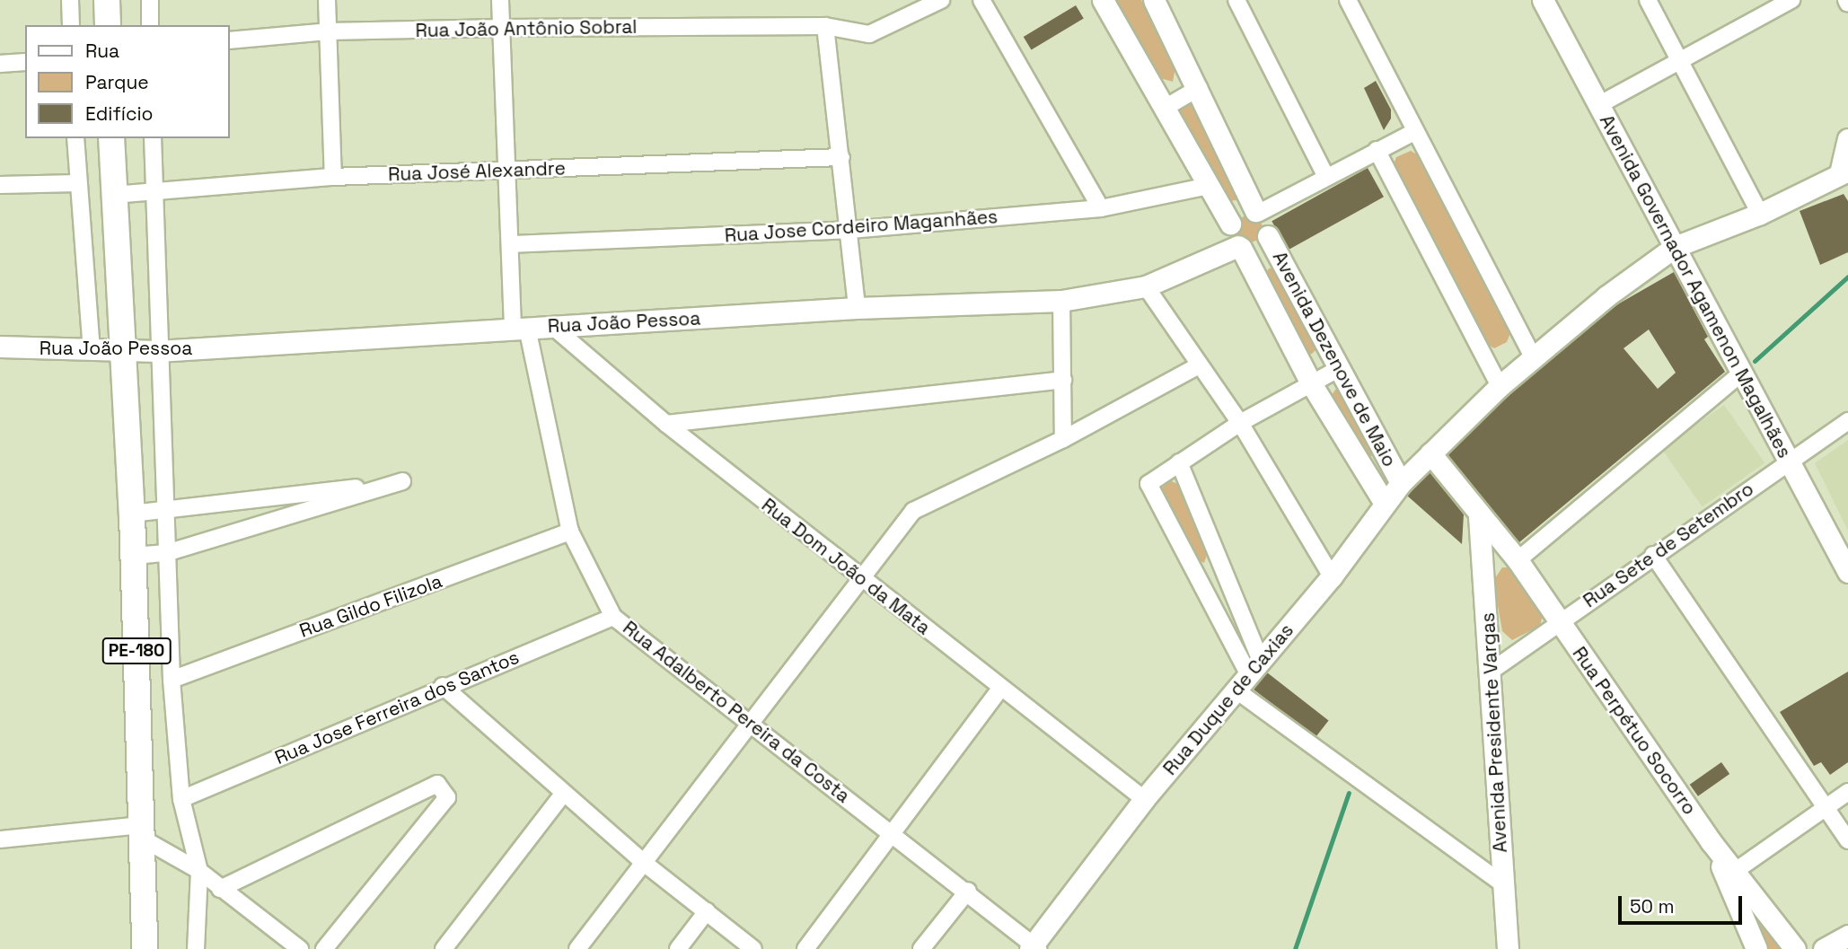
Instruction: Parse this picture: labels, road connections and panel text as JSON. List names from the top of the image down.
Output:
{
  "streets": {
    "main road": ["PE-180"],
    "street": [
      "Rua João Antônio Sobral",
      "Rua José Alexandre",
      "Rua Jose Cordeiro Maganhães",
      "Avenida Governador Agamenon Magalhães",
      "Rua João Pessoa",
      "Avenida Dezenove de Maio",
      "Rua Sete de Setembro",
      "Rua Dom João da Mata",
      "Rua Gildo Filizola",
      "Rua Duque de Caxias",
      "Rua Jose Ferreira dos Santos",
      "Rua Adalberto Pereira da Costa",
      "Rua Perpétuo Socorro",
      "Avenida Presidente Vargas"
    ]
  },
  "crossings": [
    ["Rua João Antônio Sobral", "Rua Adalberto Pereira da Costa"],
    ["Rua José Alexandre", "PE-180"],
    ["Rua José Alexandre", "Rua Adalberto Pereira da Costa"],
    ["Rua Jose Cordeiro Maganhães", "Rua Adalberto Pereira da Costa"],
    ["Avenida Governador Agamenon Magalhães", "Rua Sete de Setembro"],
    ["Avenida Governador Agamenon Magalhães", "Rua Duque de Caxias"],
    ["Rua João Pessoa", "Avenida Dezenove de Maio"],
    ["Rua João Pessoa", "Rua Dom João da Mata"],
    ["Rua João Pessoa", "PE-180"],
    ["Rua João Pessoa", "Rua Adalberto Pereira da Costa"],
    ["Avenida Dezenove de Maio", "Rua Duque de Caxias"],
    ["Rua Sete de Setembro", "Rua Perpétuo Socorro"],
    ["Rua Sete de Setembro", "Avenida Presidente Vargas"],
    ["Rua Dom João da Mata", "Rua Duque de Caxias"],
    ["Rua Gildo Filizola", "Rua Adalberto Pereira da Costa"],
    ["Rua Duque de Caxias", "Rua Adalberto Pereira da Costa"],
    ["Rua Duque de Caxias", "Rua Perpétuo Socorro"],
    ["Rua Jose Ferreira dos Santos", "Rua Adalberto Pereira da Costa"],
    ["Rua Perpétuo Socorro", "Avenida Presidente Vargas"]
  ],
  "legend": ["Rua", "Parque", "Edifício"],
  "scale_bar": "50 m"
}
